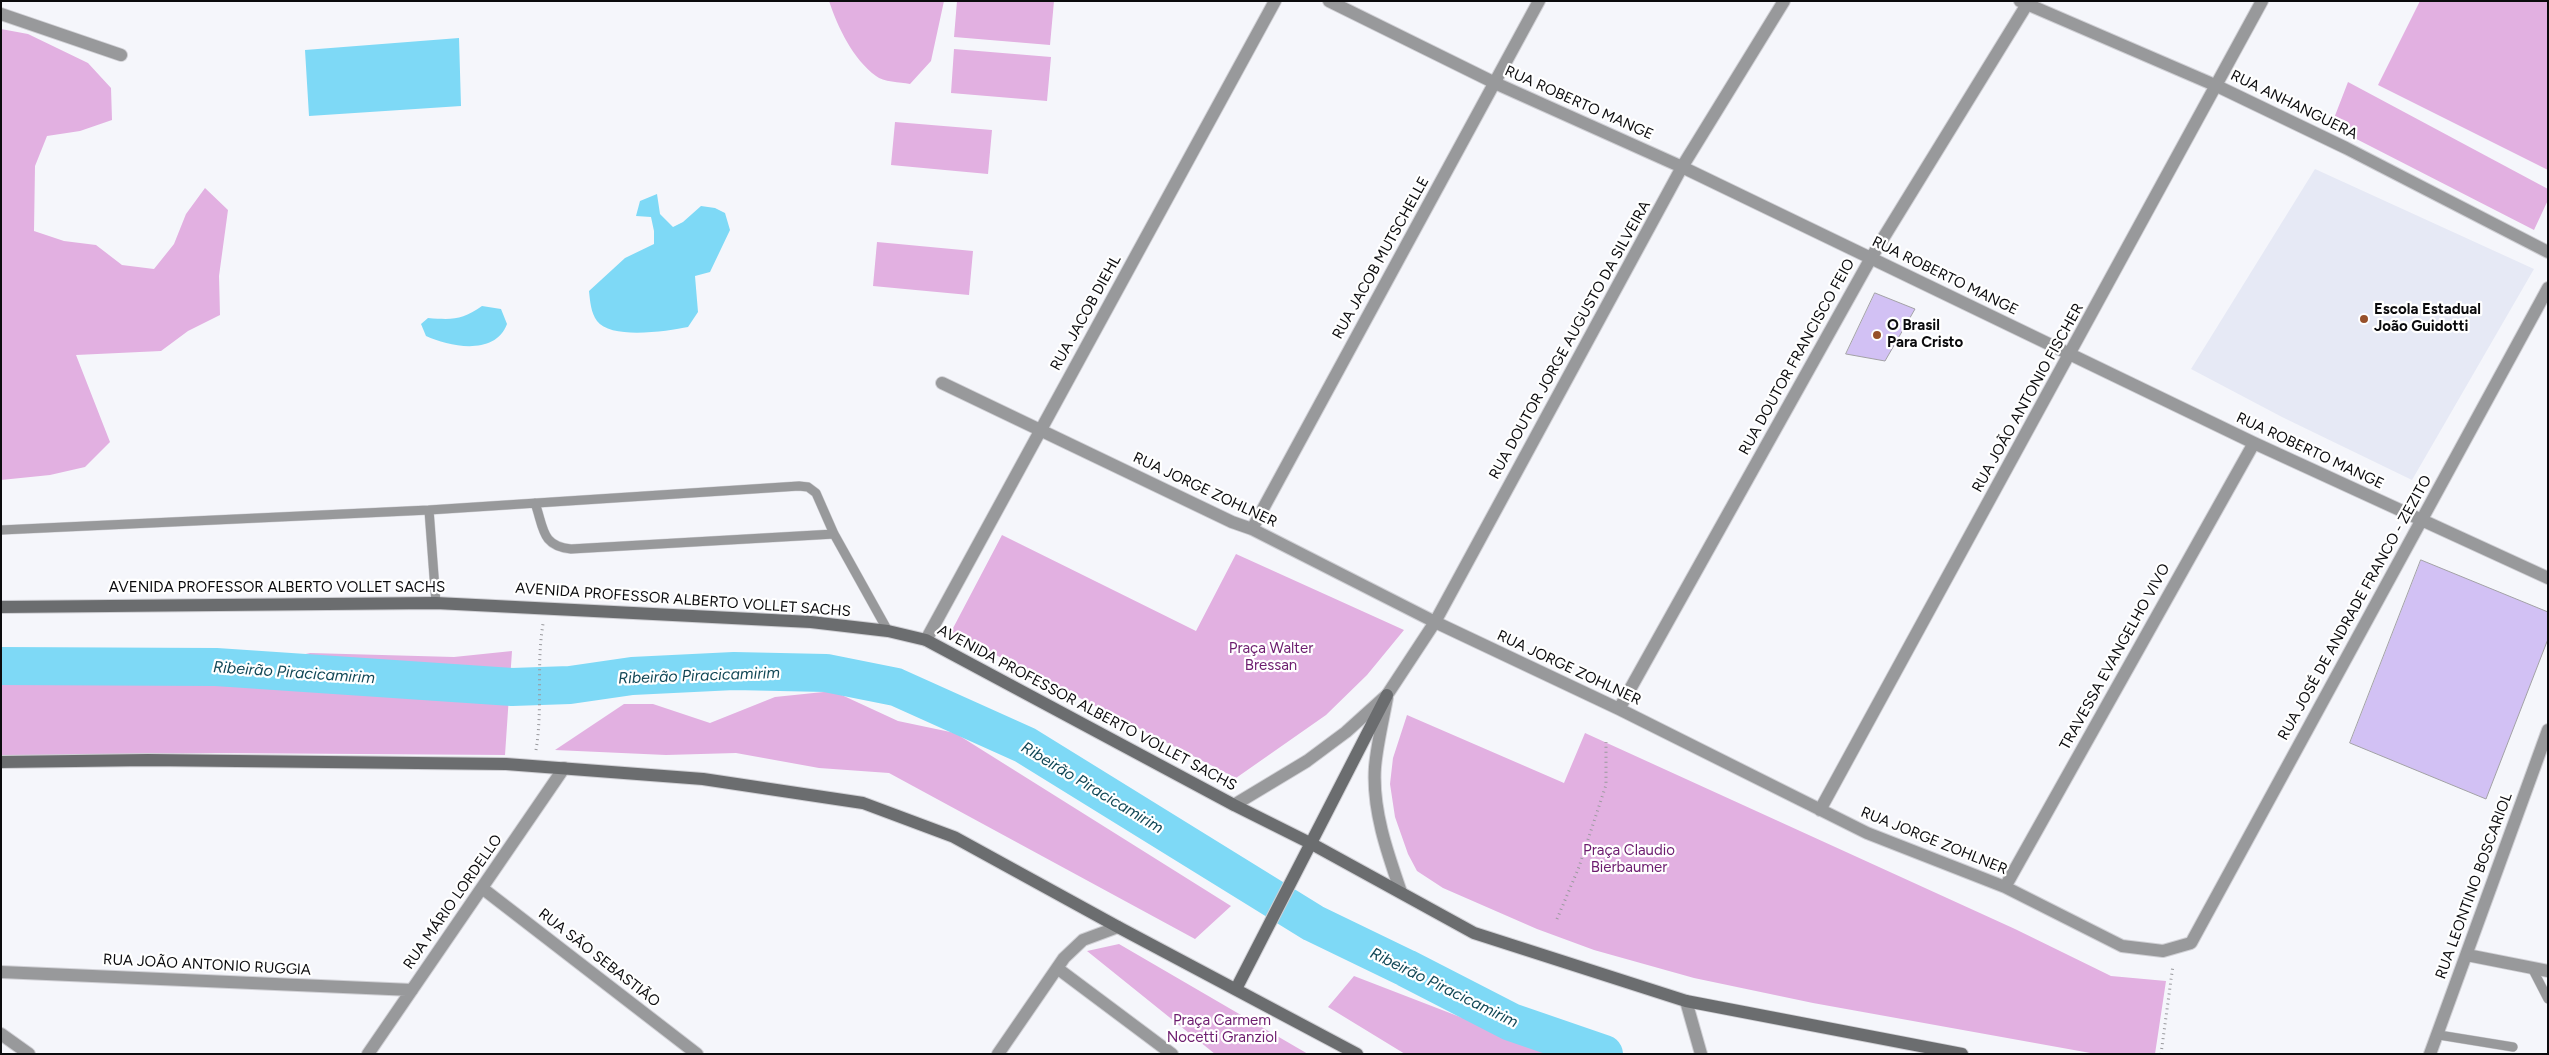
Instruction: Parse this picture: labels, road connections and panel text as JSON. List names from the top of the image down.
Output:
{
  "streets": {
    "main road": ["AVENIDA PROFESSOR ALBERTO VOLLET SACHS"],
    "street": [
      "RUA ROBERTO MANGE",
      "RUA ANHANGUERA",
      "RUA JACOB MUTSCHELLE",
      "RUA JACOB DIEHL",
      "RUA DOUTOR JORGE AUGUSTO DA SILVEIRA",
      "RUA DOUTOR FRANCISCO FEIO",
      "RUA JOÃO ANTONIO FISCHER",
      "RUA JORGE ZOHLNER",
      "RUA JOSÉ DE ANDRADE FRANCO - ZEZITO",
      "TRAVESSA EVANGELHO VIVO",
      "RUA LEONTINO BOSCARIOL",
      "RUA MÁRIO LORDELLO",
      "RUA SÃO SEBASTIÃO",
      "RUA JOÃO ANTONIO RUGGIA"
    ]
  },
  "crossings": [
    ["RUA ROBERTO MANGE", "RUA JACOB MUTSCHELLE"],
    ["RUA ROBERTO MANGE", "RUA DOUTOR JORGE AUGUSTO DA SILVEIRA"],
    ["RUA ROBERTO MANGE", "RUA DOUTOR FRANCISCO FEIO"],
    ["RUA ROBERTO MANGE", "RUA JOÃO ANTONIO FISCHER"],
    ["RUA ROBERTO MANGE", "RUA JOSÉ DE ANDRADE FRANCO - ZEZITO"],
    ["RUA ROBERTO MANGE", "TRAVESSA EVANGELHO VIVO"],
    ["RUA ANHANGUERA", "RUA DOUTOR FRANCISCO FEIO"],
    ["RUA ANHANGUERA", "RUA JOÃO ANTONIO FISCHER"],
    ["RUA JACOB MUTSCHELLE", "RUA JORGE ZOHLNER"],
    ["RUA JACOB DIEHL", "RUA JORGE ZOHLNER"],
    ["RUA JACOB DIEHL", "AVENIDA PROFESSOR ALBERTO VOLLET SACHS"],
    ["RUA DOUTOR JORGE AUGUSTO DA SILVEIRA", "RUA JORGE ZOHLNER"],
    ["RUA DOUTOR JORGE AUGUSTO DA SILVEIRA", "AVENIDA PROFESSOR ALBERTO VOLLET SACHS"],
    ["RUA DOUTOR FRANCISCO FEIO", "RUA JORGE ZOHLNER"],
    ["RUA JOÃO ANTONIO FISCHER", "RUA JORGE ZOHLNER"],
    ["RUA JORGE ZOHLNER", "RUA JOSÉ DE ANDRADE FRANCO - ZEZITO"],
    ["RUA JORGE ZOHLNER", "TRAVESSA EVANGELHO VIVO"],
    ["RUA MÁRIO LORDELLO", "RUA SÃO SEBASTIÃO"],
    ["RUA MÁRIO LORDELLO", "RUA JOÃO ANTONIO RUGGIA"]
  ],
  "water": ["Ribeirão Piracicamirim"],
  "parks": ["Praça Walter Bressan", "Praça Claudio Bierbaumer", "Praça Carmem Nocetti Granziol"],
  "places": ["Escola Estadual João Guidotti", "O Brasil Para Cristo"]
}
